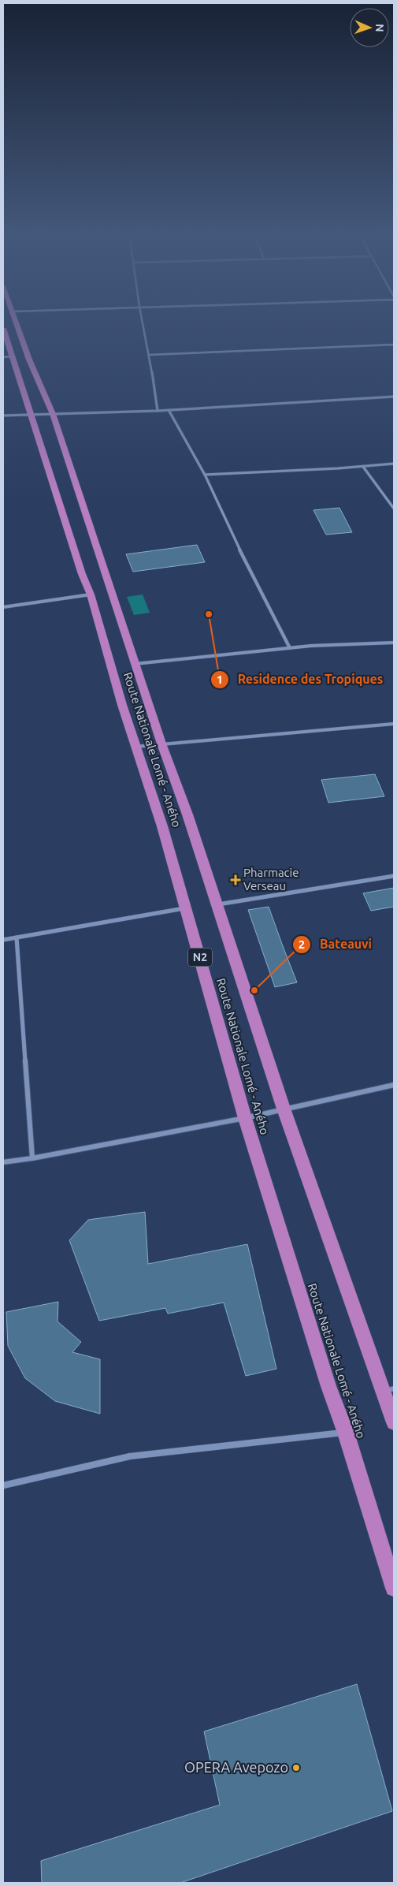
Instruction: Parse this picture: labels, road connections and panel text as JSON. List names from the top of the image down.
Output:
{
  "streets": {
    "highway": ["Route Nationale Lomé - Aného", "N2"]
  },
  "places": {
    "other": ["Residence des Tropiques", "Bateauvi", "OPERA Avepozo"],
    "health": ["Pharmacie Verseau"]
  },
  "north": "right"
}
